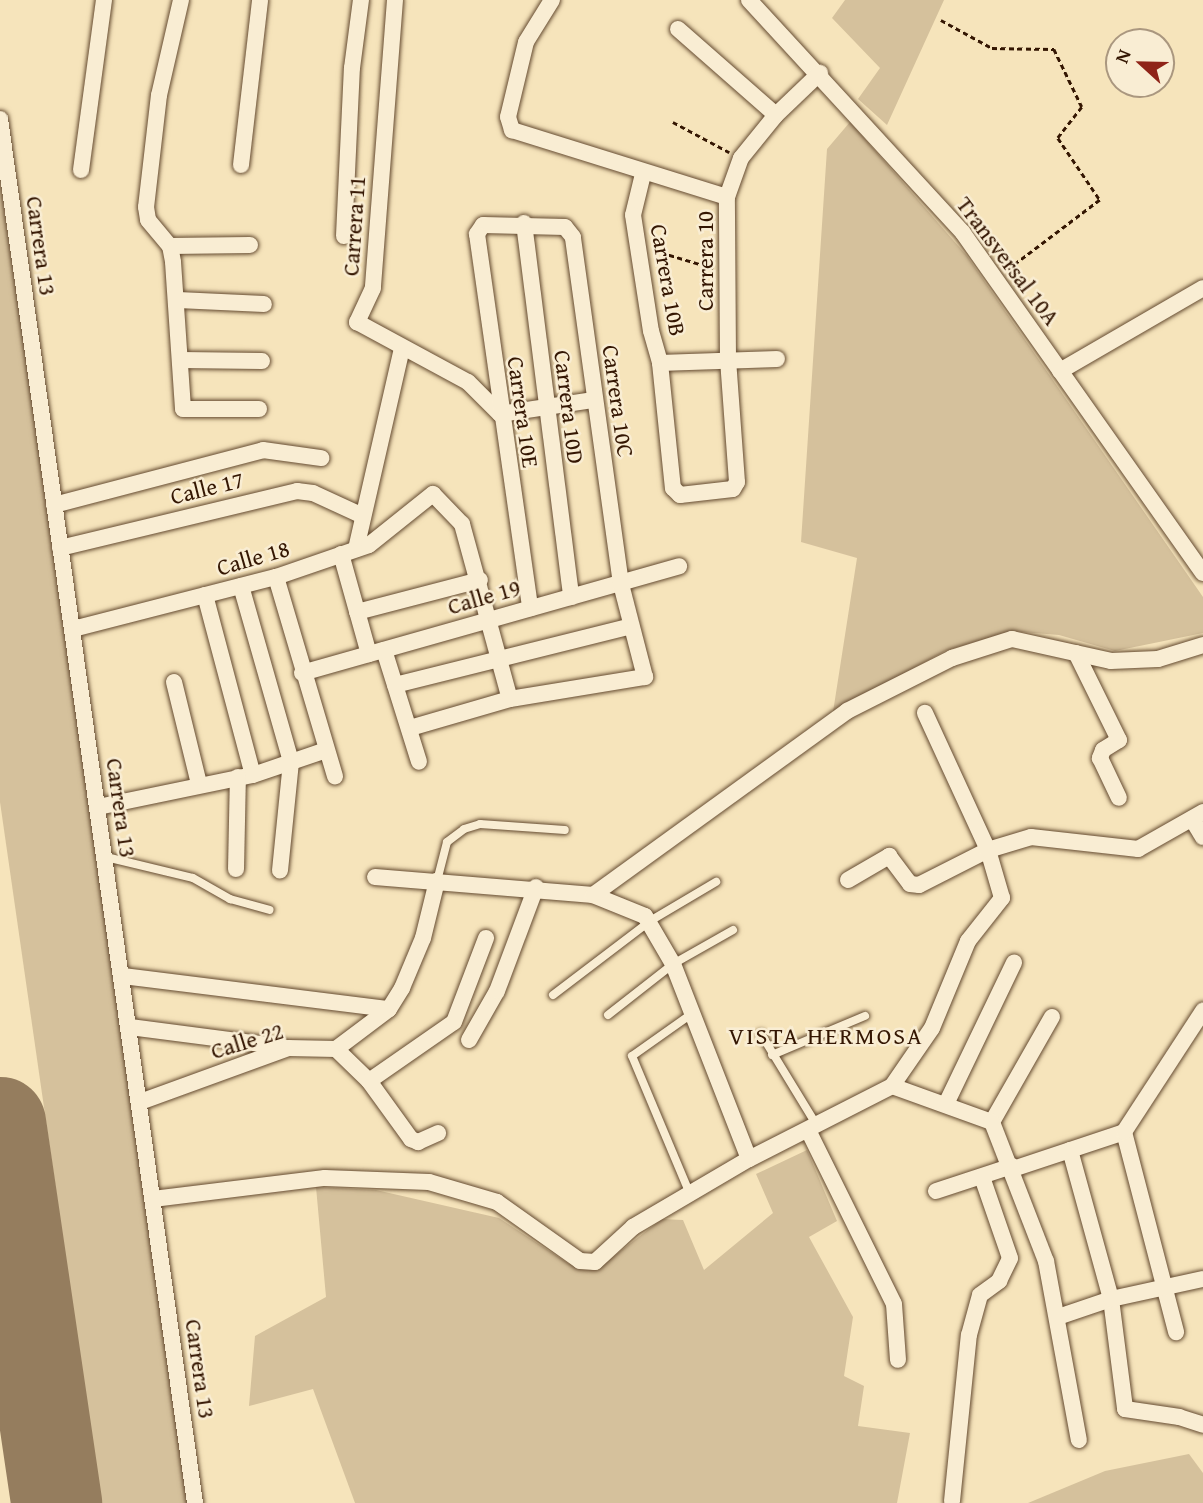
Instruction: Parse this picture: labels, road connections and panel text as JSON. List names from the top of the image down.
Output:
{
  "streets": {
    "street": [
      "Carrera 11",
      "Carrera 13",
      "Carrera 10",
      "Transversal 10A",
      "Carrera 10B",
      "Carrera 10C",
      "Carrera 10D",
      "Carrera 10E",
      "Calle 17",
      "Calle 18",
      "Calle 19",
      "Calle 22"
    ]
  },
  "crossings": [
    ["Carrera 11", "Carrera 10E"],
    ["Carrera 13", "Calle 17"],
    ["Carrera 13", "Calle 18"],
    ["Carrera 13", "Calle 22"],
    ["Carrera 10", "Transversal 10A"],
    ["Carrera 10", "Carrera 10B"],
    ["Carrera 10C", "Carrera 10D"],
    ["Carrera 10C", "Carrera 10E"],
    ["Carrera 10C", "Calle 19"],
    ["Carrera 10D", "Carrera 10E"],
    ["Carrera 10D", "Calle 19"],
    ["Carrera 10E", "Calle 19"]
  ],
  "districts": ["VISTA HERMOSA"],
  "north": "left"
}
